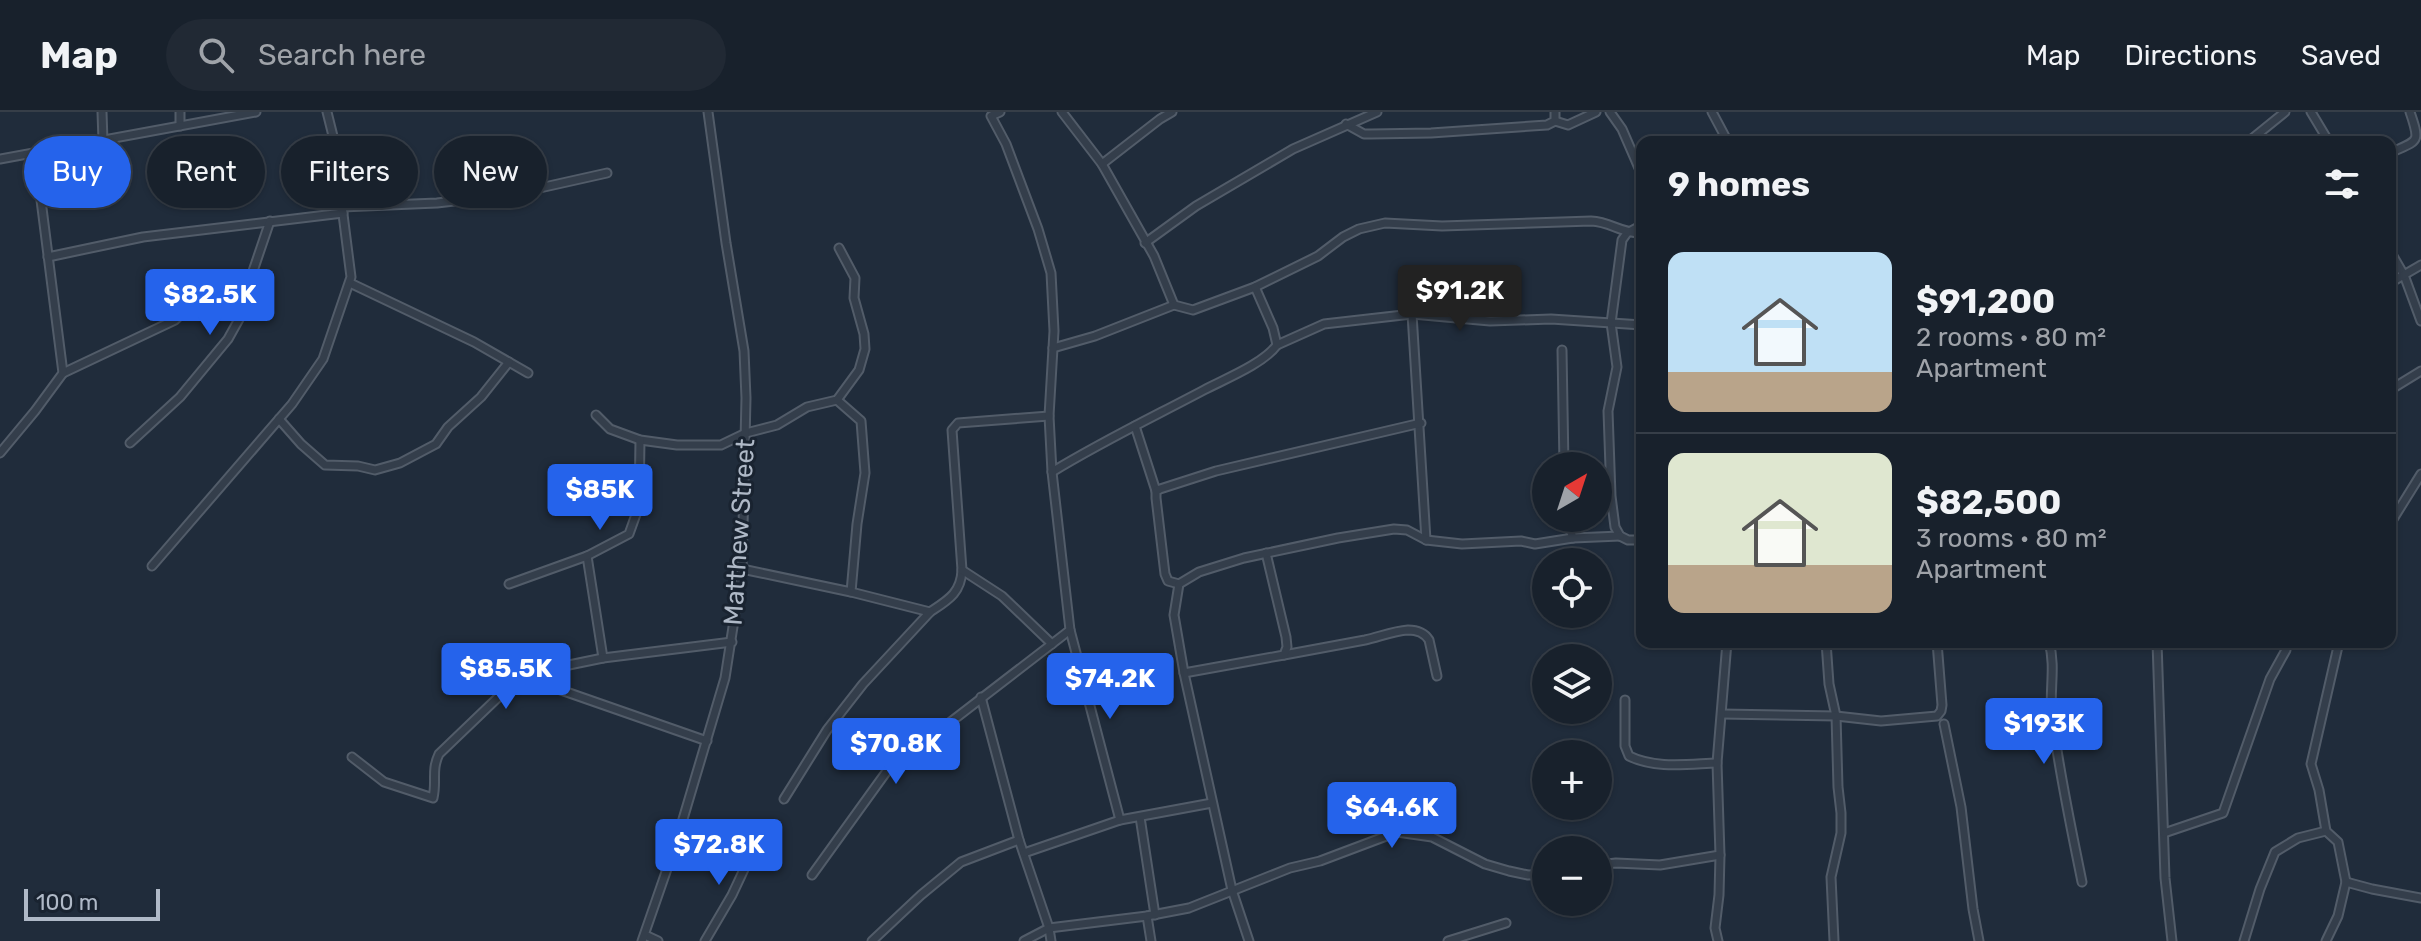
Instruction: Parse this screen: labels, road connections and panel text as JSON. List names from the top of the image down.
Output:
{
  "streets": {
    "street": ["Matthew Street"]
  },
  "scale_bar": "100 m",
  "north": "top right",
  "page": {
    "header": "Map",
    "search": "Search here",
    "nav": ["Map", "Directions", "Saved"],
    "chip": [
      "Buy",
      "Rent",
      "Filters",
      "New"
    ],
    "heading": "9 homes",
    "list": [
      {
        "name": "$91,200",
        "note": "2 rooms · 80 m² · Apartment"
      },
      {
        "name": "$82,500",
        "note": "3 rooms · 80 m² · Apartment"
      }
    ],
    "price": [
      "$91.2K",
      "$82.5K",
      "$85K",
      "$85.5K",
      "$74.2K",
      "$193K",
      "$70.8K",
      "$64.6K",
      "$72.8K"
    ],
    "map_buttons": ["+", "−"],
    "scale": "100 m"
  }
}
